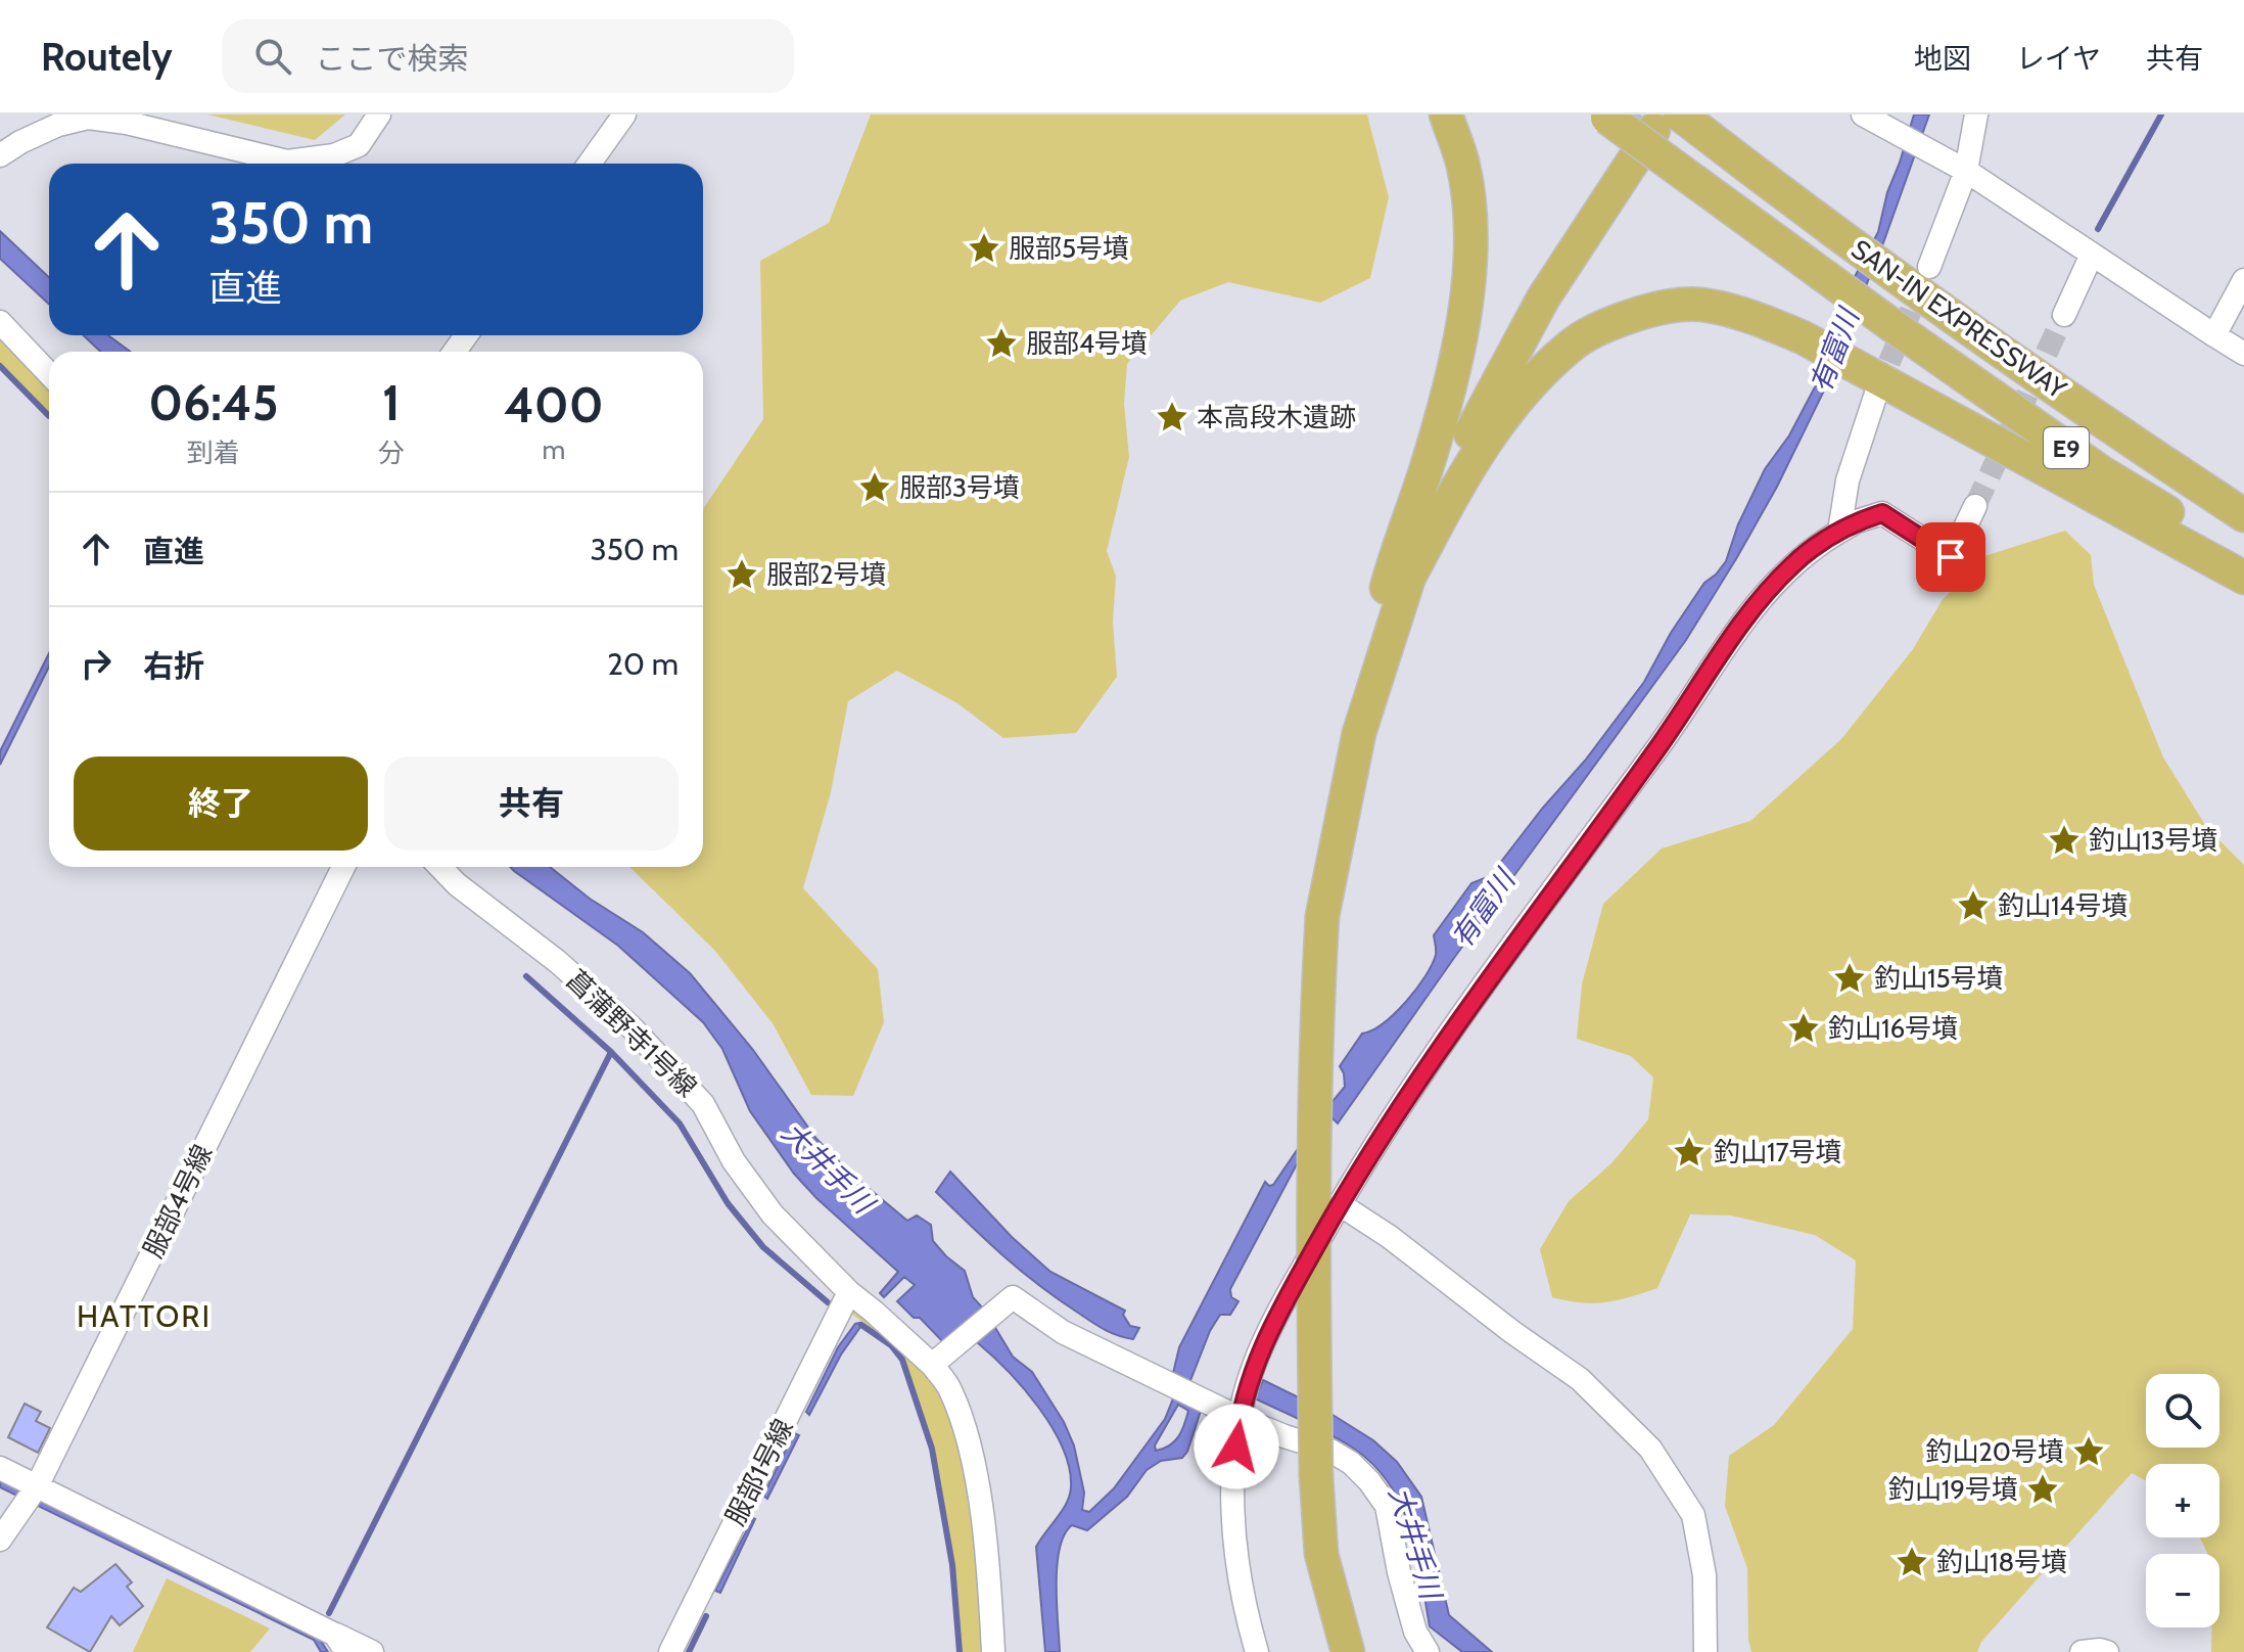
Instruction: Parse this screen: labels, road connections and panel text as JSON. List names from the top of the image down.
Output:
{
  "streets": {
    "highway": ["SAN-IN EXPRESSWAY", "E9"],
    "street": ["菖蒲野寺1号線", "服部4号線", "服部1号線"]
  },
  "crossings": [
    ["菖蒲野寺1号線", "服部1号線"]
  ],
  "districts": ["HATTORI"],
  "water": ["有富川", "大井手川"],
  "places": {
    "place": [
      "服部5号墳",
      "服部4号墳",
      "本高段木遺跡",
      "服部3号墳",
      "服部2号墳",
      "釣山13号墳",
      "釣山14号墳",
      "釣山15号墳",
      "釣山16号墳",
      "釣山17号墳",
      "釣山20号墳",
      "釣山19号墳",
      "釣山18号墳"
    ]
  },
  "page": {
    "header": "Routely",
    "search": "ここで検索",
    "nav": ["地図", "レイヤ", "共有"],
    "turn": ["350 m", "直進"],
    "eta": [
      "06:45",
      "到着",
      "1",
      "分",
      "400",
      "m"
    ],
    "list": [
      {
        "name": "直進",
        "value": "350 m"
      },
      {
        "name": "右折",
        "value": "20 m"
      }
    ],
    "buttons": ["終了", "共有"],
    "map_buttons": ["+", "−"]
  }
}
